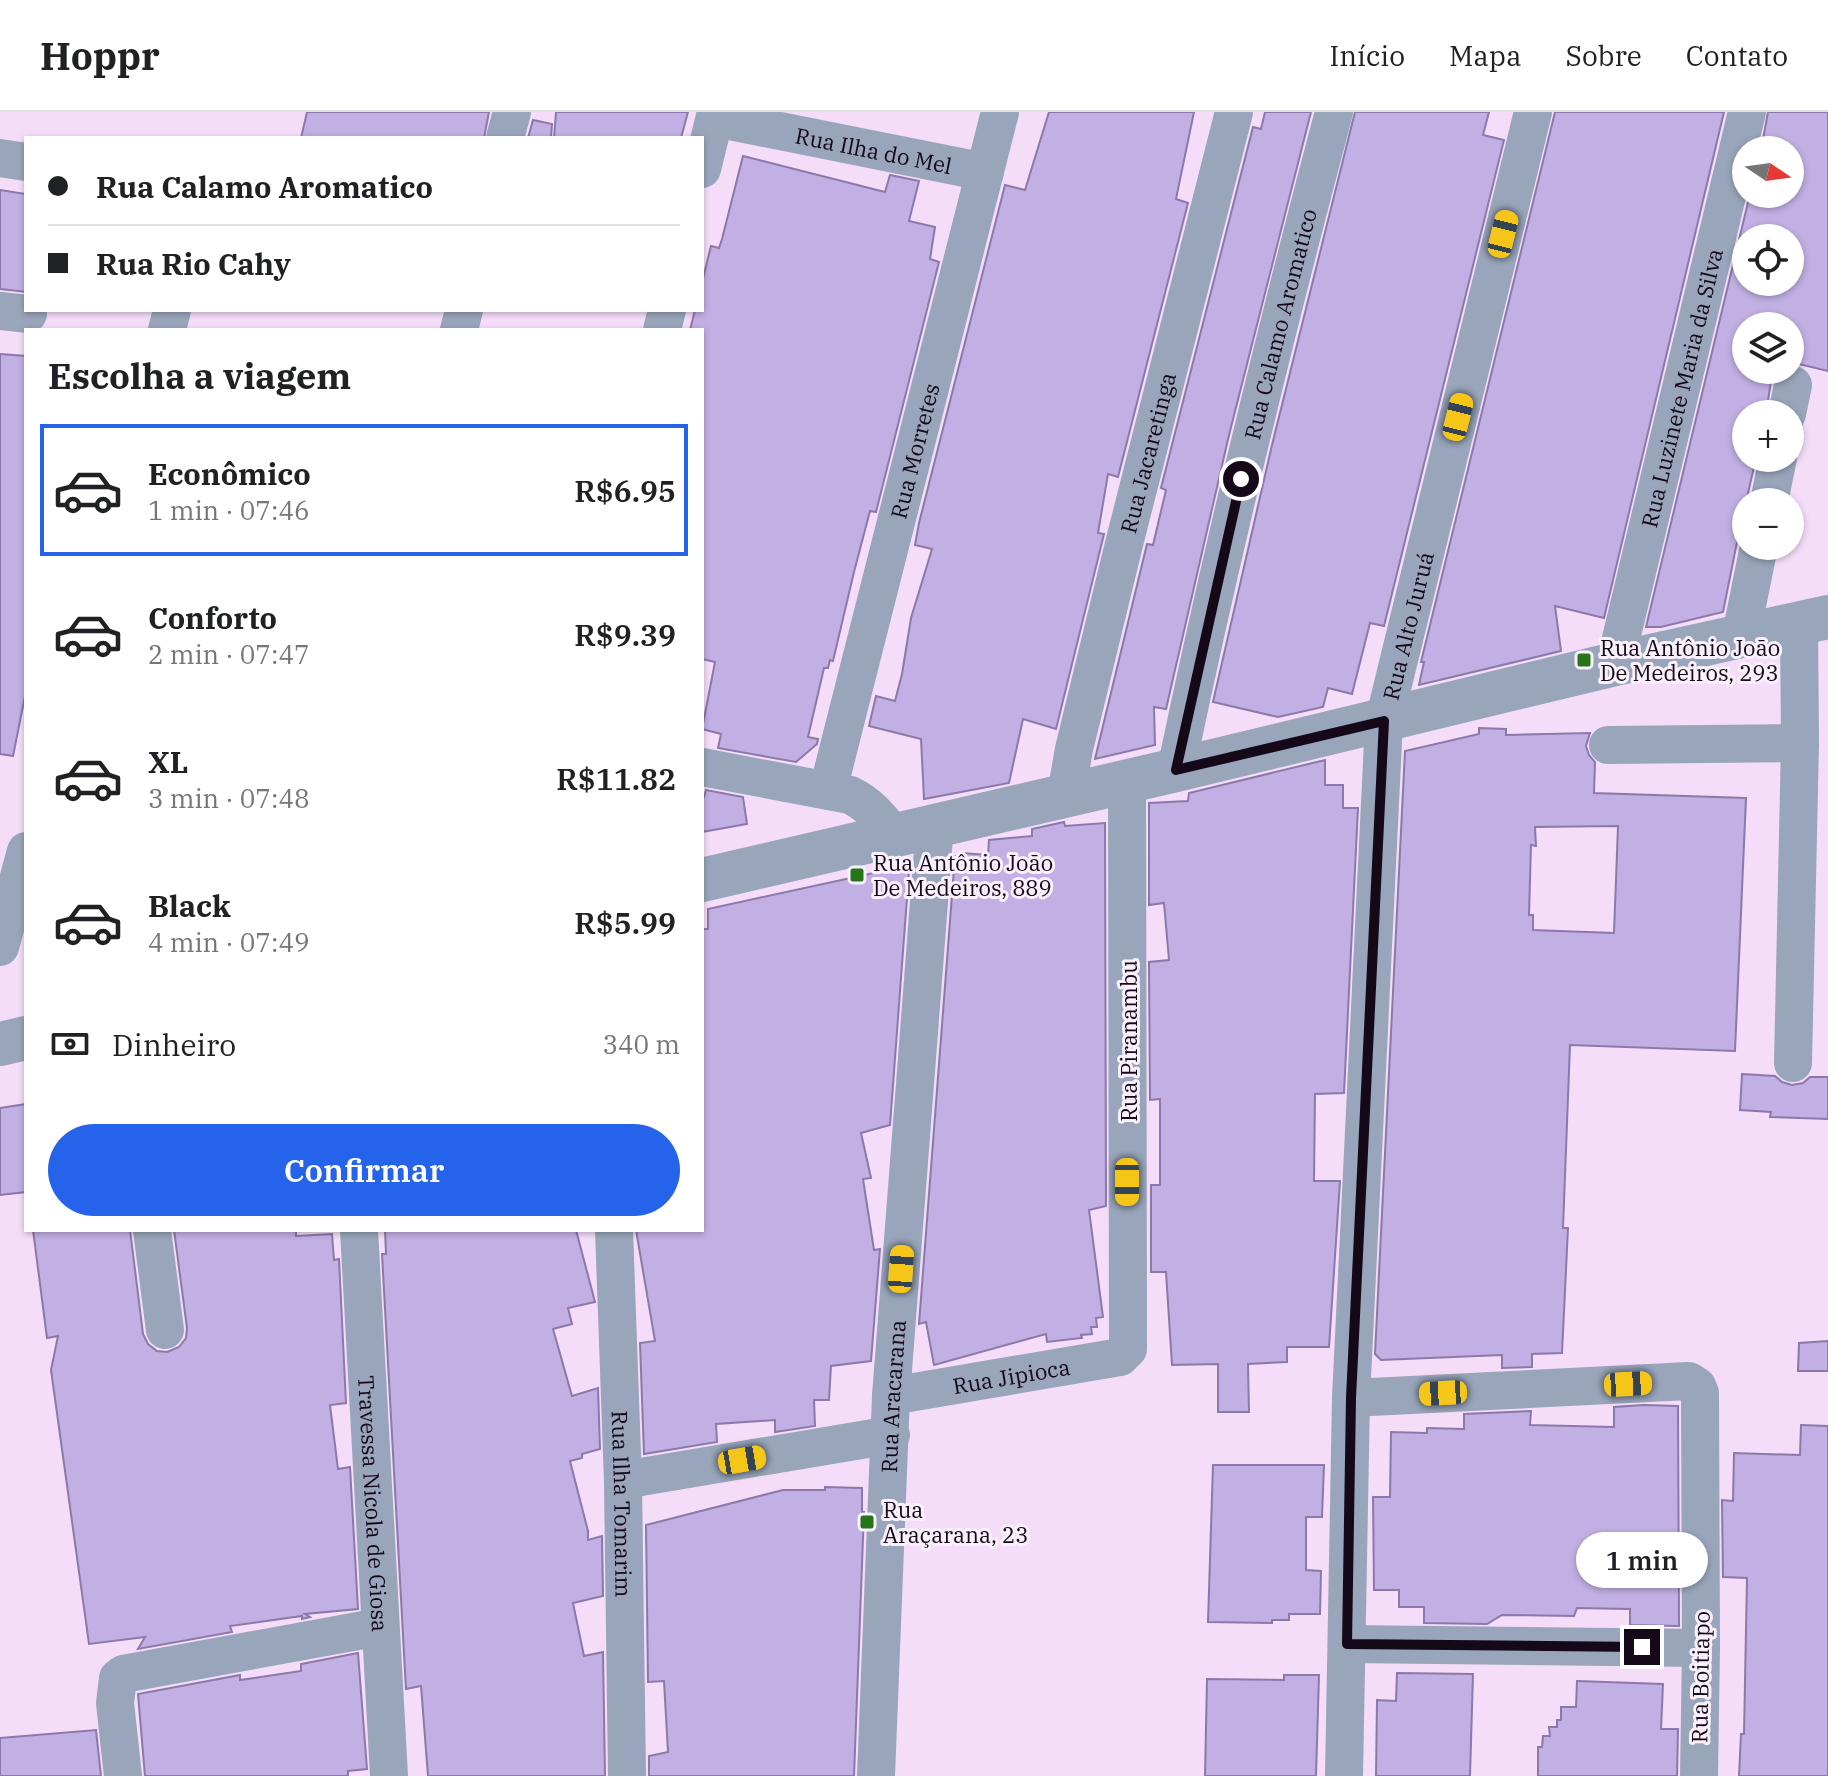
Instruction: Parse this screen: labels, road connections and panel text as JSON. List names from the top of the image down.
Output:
{
  "streets": {
    "street": [
      "Rua Ilha do Mel",
      "Rua Calamo Aromatico",
      "Rua Luzinete Maria da Silva",
      "Rua Morretes",
      "Rua Jacaretinga",
      "Rua Alto Juruá",
      "Rua Piranambu",
      "Rua Jipioca",
      "Rua Aracarana",
      "Travessa Nicola de Giosa",
      "Rua Ilha Tomarim",
      "Rua Boitiapo"
    ]
  },
  "crossings": [
    ["Rua Ilha do Mel", "Rua Morretes"],
    ["Rua Alto Juruá", "Rua Boitiapo"],
    ["Rua Piranambu", "Rua Jipioca"],
    ["Rua Jipioca", "Rua Aracarana"]
  ],
  "places": {
    "transit": ["Rua Antônio João De Medeiros, 293", "Rua Antônio João De Medeiros, 889", "Rua Araçarana, 23"]
  },
  "north": "right",
  "page": {
    "header": "Hoppr",
    "nav": [
      "Início",
      "Mapa",
      "Sobre",
      "Contato"
    ],
    "map_buttons": ["+", "−"],
    "banner": ["Rua Calamo Aromatico", "Rua Rio Cahy"],
    "heading": "Escolha a viagem",
    "list": [
      {
        "name": "Econômico",
        "note": "1 min · 07:46",
        "value": "R$6.95"
      },
      {
        "name": "Conforto",
        "note": "2 min · 07:47",
        "value": "R$9.39"
      },
      {
        "name": "XL",
        "note": "3 min · 07:48",
        "value": "R$11.82"
      },
      {
        "name": "Black",
        "note": "4 min · 07:49",
        "value": "R$5.99"
      }
    ],
    "pay": ["Dinheiro", "340 m"],
    "buttons": "Confirmar",
    "bubble": "1 min"
  }
}
